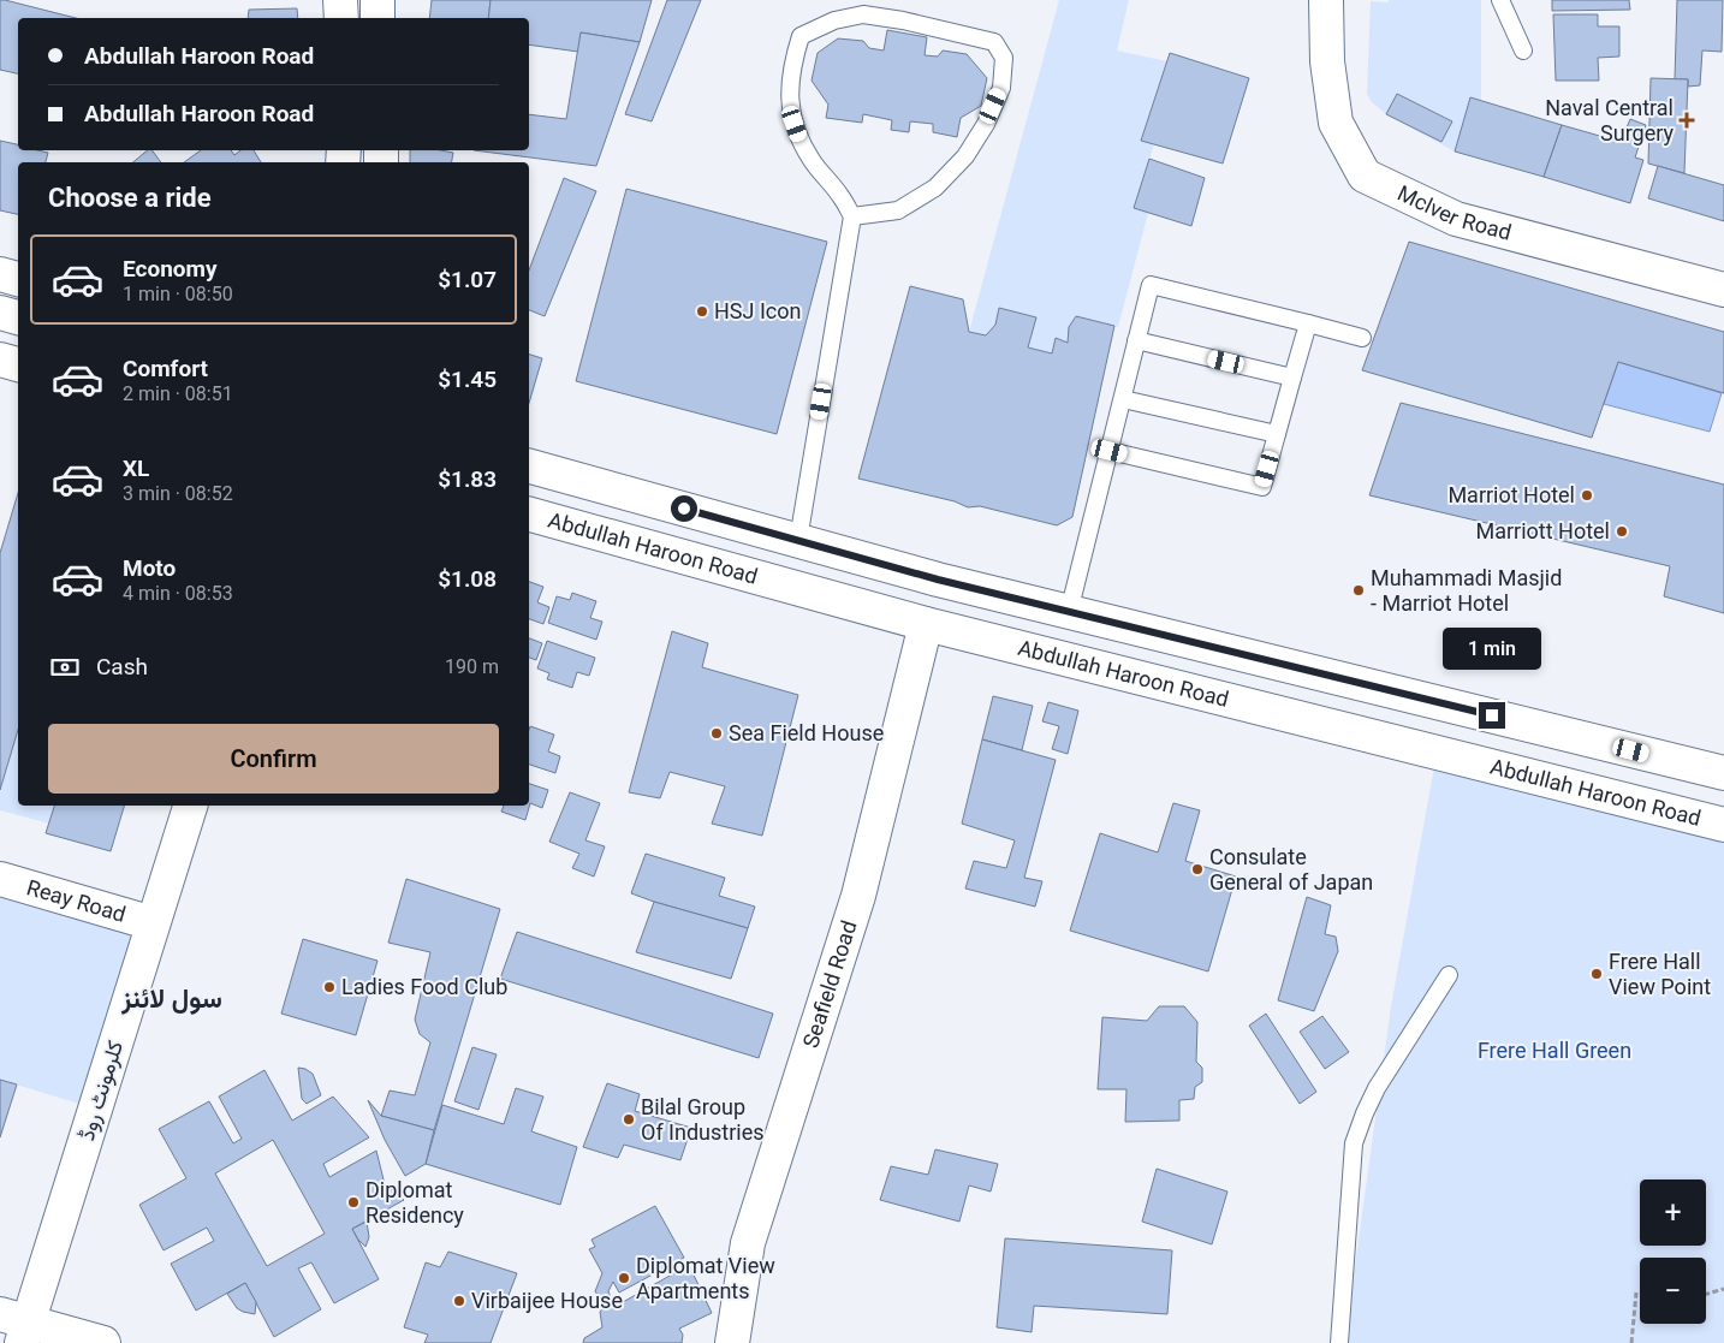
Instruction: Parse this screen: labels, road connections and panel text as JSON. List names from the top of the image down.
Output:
{
  "streets": {
    "main road": [
      "Mclver Road",
      "Abdullah Haroon Road",
      "Reay Road",
      "Seafield Road",
      "کلرمونٹ روڈ"
    ]
  },
  "crossings": [
    ["Abdullah Haroon Road", "Seafield Road"],
    ["Reay Road", "کلرمونٹ روڈ"]
  ],
  "districts": ["سول لائنز"],
  "parks": ["Frere Hall Green"],
  "places": {
    "health": ["Naval Central Surgery"],
    "other": [
      "HSJ Icon",
      "Marriot Hotel",
      "Marriott Hotel",
      "Muhammadi Masjid - Marriot Hotel",
      "Sea Field House",
      "Consulate General of Japan",
      "Frere Hall View Point",
      "Ladies Food Club",
      "Bilal Group Of Industries",
      "Diplomat Residency",
      "Diplomat View Apartments",
      "Virbaijee House"
    ]
  },
  "page": {
    "banner": ["Abdullah Haroon Road", "Abdullah Haroon Road"],
    "heading": "Choose a ride",
    "list": [
      {
        "name": "Economy",
        "note": "1 min · 08:50",
        "value": "$1.07"
      },
      {
        "name": "Comfort",
        "note": "2 min · 08:51",
        "value": "$1.45"
      },
      {
        "name": "XL",
        "note": "3 min · 08:52",
        "value": "$1.83"
      },
      {
        "name": "Moto",
        "note": "4 min · 08:53",
        "value": "$1.08"
      }
    ],
    "bubble": "1 min",
    "pay": ["Cash", "190 m"],
    "buttons": "Confirm",
    "map_buttons": ["+", "−"]
  }
}
